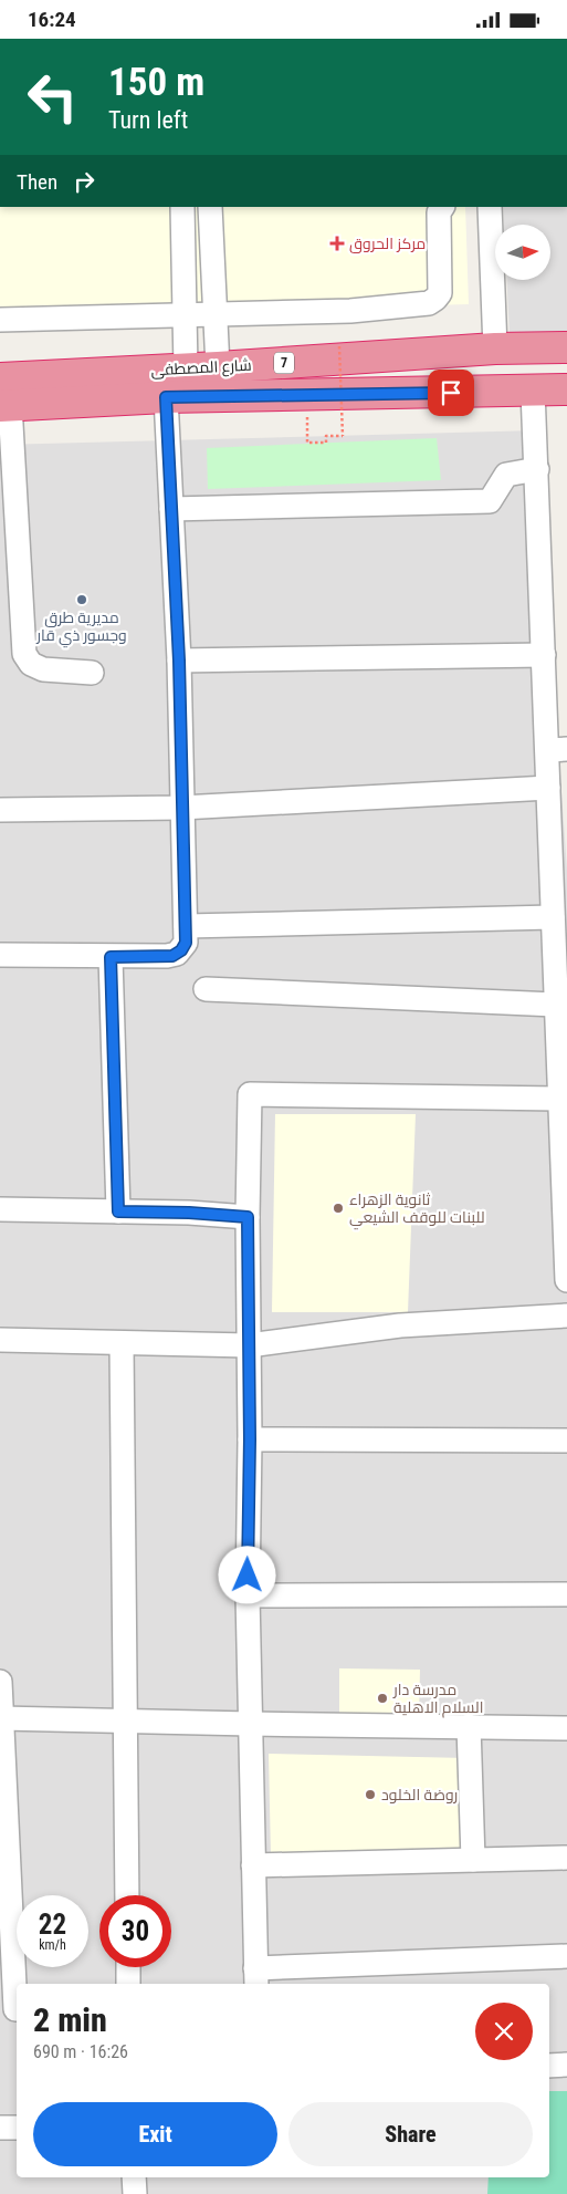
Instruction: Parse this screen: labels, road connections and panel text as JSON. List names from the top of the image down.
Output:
{
  "streets": {
    "highway": ["7", "شارع المصطفى"]
  },
  "places": {
    "health": ["مركز الحروق"],
    "other": [
      "مديرية طرق وجسور ذي قار",
      "ثانوية الزهراء للبنات للوقف الشيعي",
      "مدرسة دار السلام الاهلية",
      "روضة الخلود"
    ]
  },
  "north": "right",
  "page": {
    "status": "16:24",
    "turn": ["150 m", "Turn left"],
    "then": "Then",
    "speed": "22 km/h",
    "limit": "30",
    "heading": ["2 min", "690 m · 16:26"],
    "buttons": ["Exit", "Share"]
  }
}
